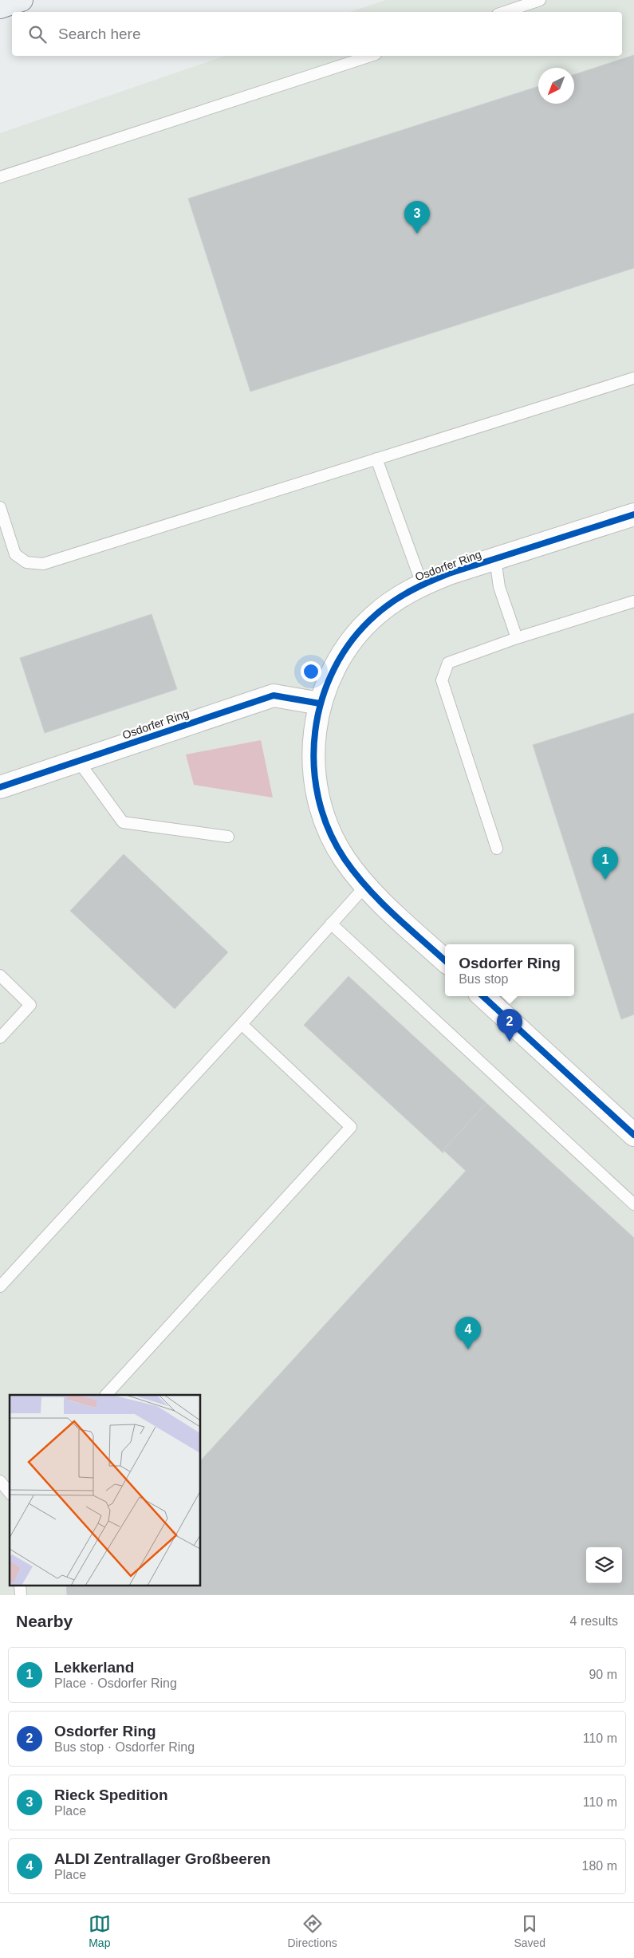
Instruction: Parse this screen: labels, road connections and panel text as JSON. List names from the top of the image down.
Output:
{
  "streets": {
    "street": ["Osdorfer Ring"]
  },
  "north": "bottom left",
  "page": {
    "search": "Search here",
    "pins": [
      "3",
      "1",
      "2",
      "4"
    ],
    "popup": ["Osdorfer Ring", "Bus stop"],
    "heading": ["Nearby", "4 results"],
    "list": [
      {
        "mark": "1",
        "name": "Lekkerland",
        "note": "Place · Osdorfer Ring",
        "value": "90 m"
      },
      {
        "mark": "2",
        "name": "Osdorfer Ring",
        "note": "Bus stop · Osdorfer Ring",
        "value": "110 m"
      },
      {
        "mark": "3",
        "name": "Rieck Spedition",
        "note": "Place",
        "value": "110 m"
      },
      {
        "mark": "4",
        "name": "ALDI Zentrallager Großbeeren",
        "note": "Place",
        "value": "180 m"
      }
    ],
    "nav": ["Map", "Directions", "Saved"]
  }
}
